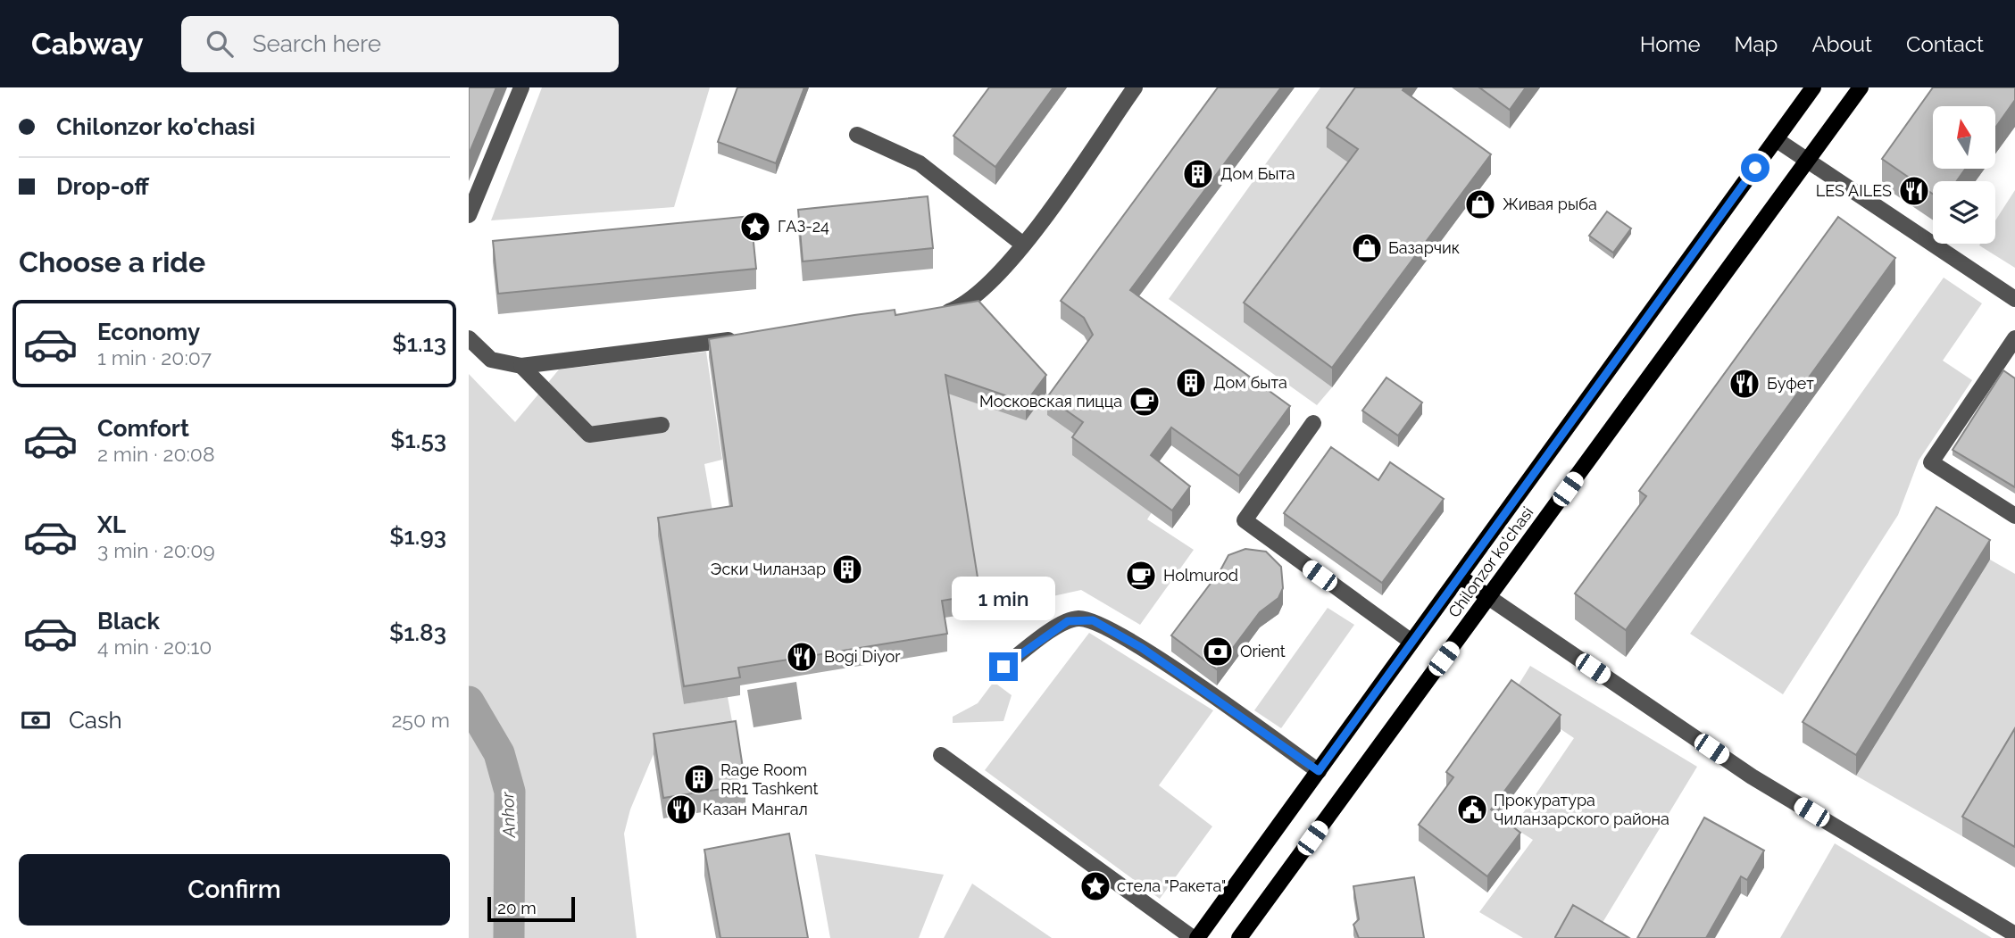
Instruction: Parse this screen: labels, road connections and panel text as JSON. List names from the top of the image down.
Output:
{
  "streets": {
    "main road": ["Chilonzor ko'chasi"]
  },
  "water": ["Anhor"],
  "places": {
    "building": [
      "Дом Быта",
      "Дом быта",
      "Эски Чиланзар",
      "Rage Room RR1 Tashkent"
    ],
    "restaurant": [
      "LES AILES",
      "Буфет",
      "Bogi Diyor",
      "Казан Мангал"
    ],
    "shop": ["Живая рыба", "Базарчик"],
    "place": ["ГАЗ-24", "стела \"Ракета\""],
    "cafe": ["Московская пицца", "Holmurod"],
    "bank": ["Orient"],
    "public building": ["Прокуратура Чиланзарского района"]
  },
  "scale_bar": "20 m",
  "north": "top",
  "page": {
    "header": "Cabway",
    "search": "Search here",
    "nav": [
      "Home",
      "Map",
      "About",
      "Contact"
    ],
    "banner": ["Chilonzor ko'chasi", "Drop-off"],
    "heading": "Choose a ride",
    "list": [
      {
        "name": "Economy",
        "note": "1 min · 20:07",
        "value": "$1.13"
      },
      {
        "name": "Comfort",
        "note": "2 min · 20:08",
        "value": "$1.53"
      },
      {
        "name": "XL",
        "note": "3 min · 20:09",
        "value": "$1.93"
      },
      {
        "name": "Black",
        "note": "4 min · 20:10",
        "value": "$1.83"
      }
    ],
    "bubble": "1 min",
    "pay": ["Cash", "250 m"],
    "buttons": "Confirm",
    "scale": "20 m"
  }
}
